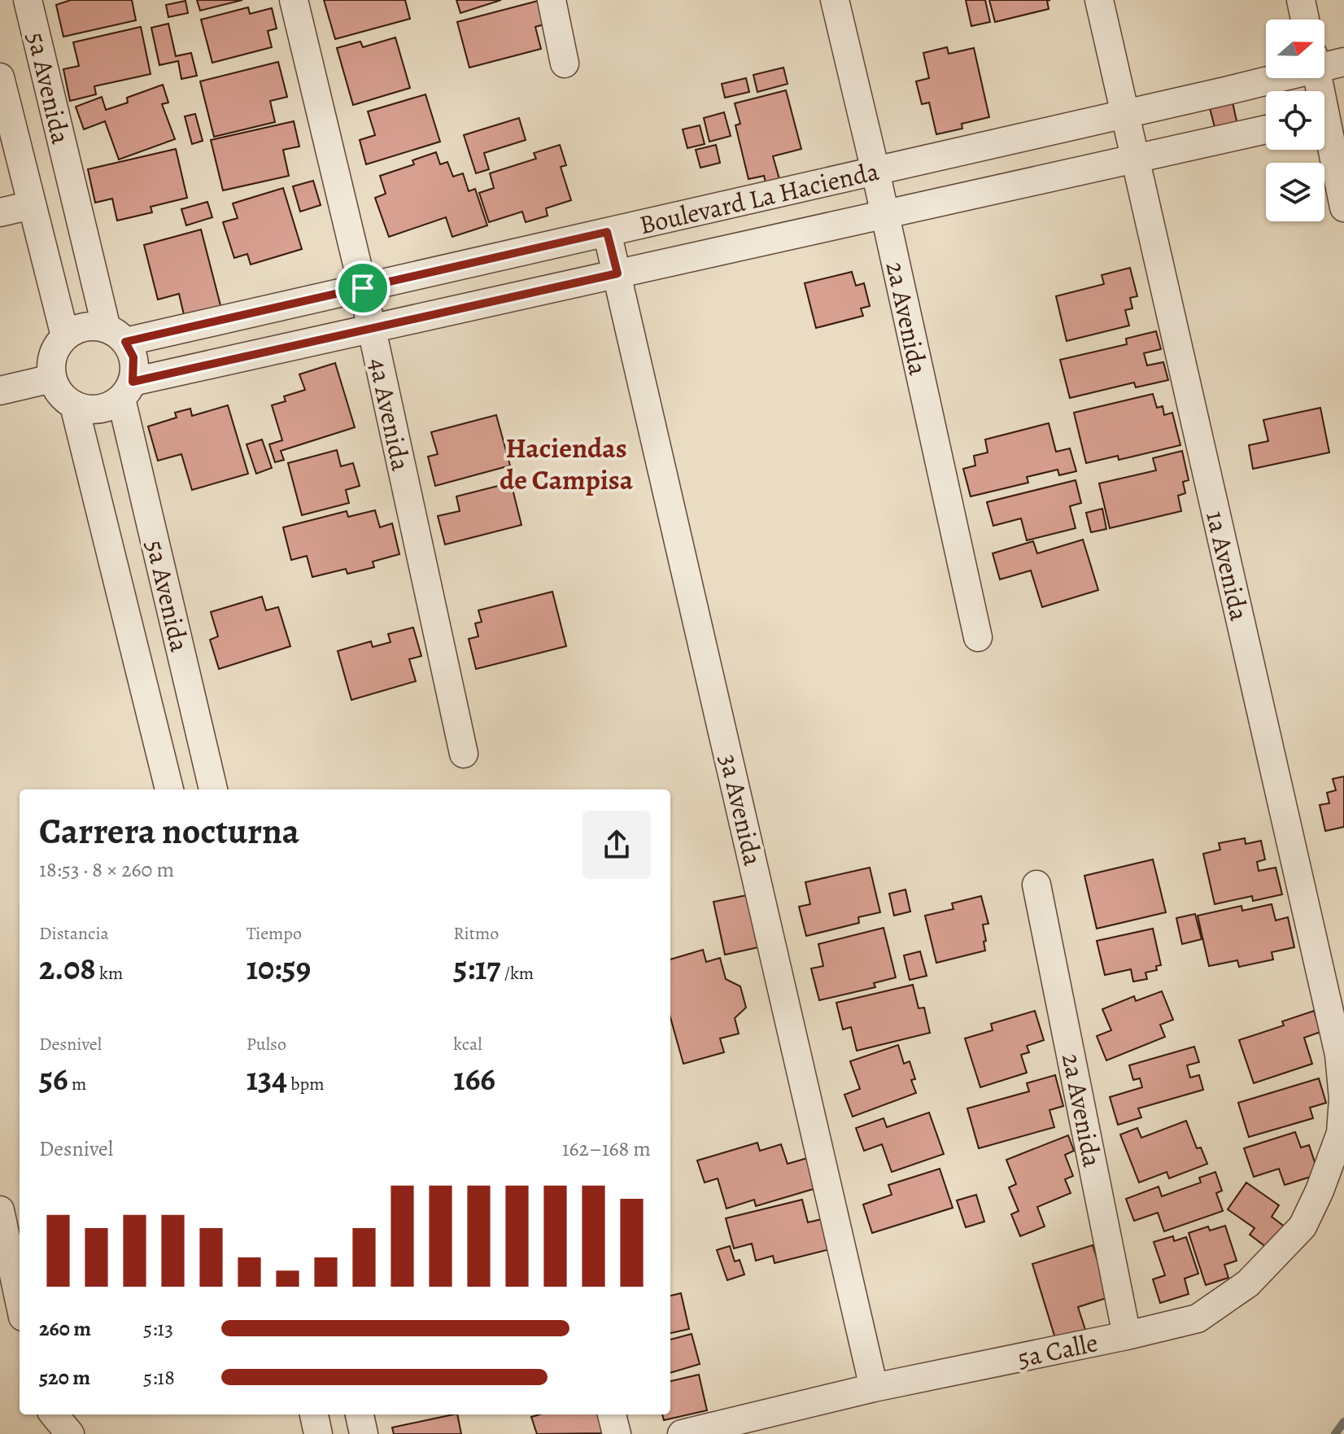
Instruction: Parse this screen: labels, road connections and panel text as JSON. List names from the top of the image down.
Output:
{
  "streets": {
    "street": [
      "5a Avenida",
      "Boulevard La Hacienda",
      "2a Avenida",
      "4a Avenida",
      "1a Avenida",
      "3a Avenida",
      "5a Calle"
    ]
  },
  "crossings": [
    ["5a Avenida", "Boulevard La Hacienda"],
    ["Boulevard La Hacienda", "2a Avenida"],
    ["Boulevard La Hacienda", "4a Avenida"],
    ["Boulevard La Hacienda", "1a Avenida"],
    ["Boulevard La Hacienda", "3a Avenida"],
    ["2a Avenida", "5a Calle"],
    ["1a Avenida", "5a Calle"],
    ["3a Avenida", "5a Calle"]
  ],
  "districts": ["Haciendas de Campisa"],
  "north": "right",
  "page": {
    "heading": ["Carrera nocturna", "18:53 · 8 × 260 m"],
    "stats": [
      ["Distancia", "2.08 km"],
      ["Tiempo", "10:59"],
      ["Ritmo", "5:17 /km"],
      ["Desnivel", "56 m"],
      ["Pulso", "134 bpm"],
      ["kcal", "166"]
    ],
    "chart": ["Desnivel", "162–168 m"],
    "list": [
      {
        "name": "260 m",
        "note": "5:13"
      },
      {
        "name": "520 m",
        "note": "5:18"
      }
    ]
  }
}
